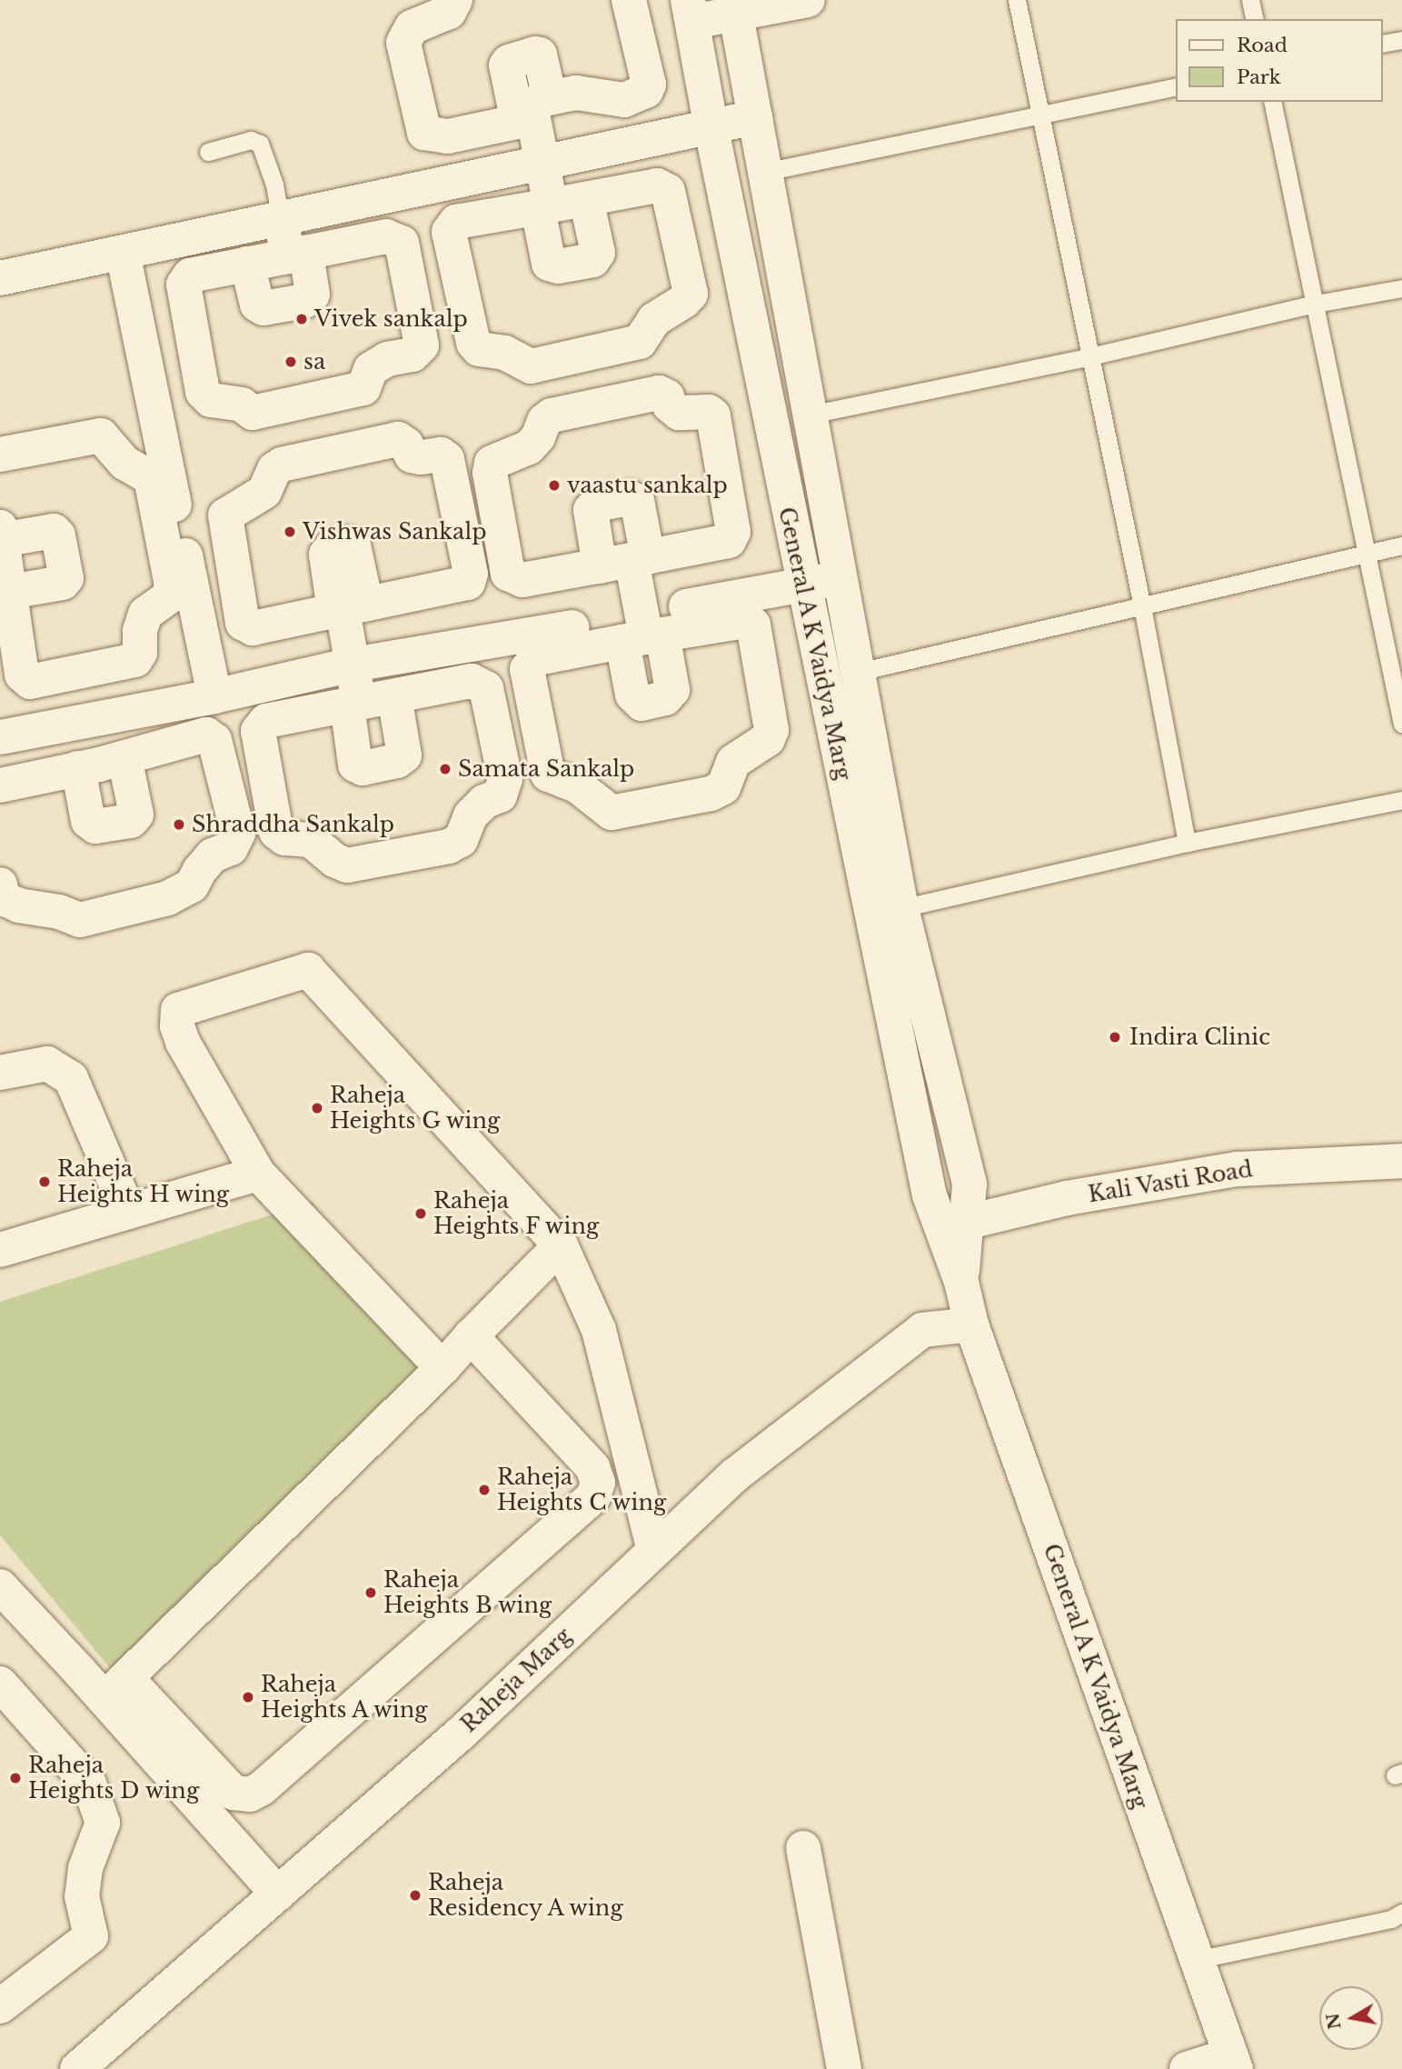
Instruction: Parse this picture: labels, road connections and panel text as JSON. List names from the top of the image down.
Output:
{
  "streets": {
    "street": ["General A K Vaidya Marg", "Kali Vasti Road", "Raheja Marg"]
  },
  "crossings": [
    ["General A K Vaidya Marg", "Kali Vasti Road"],
    ["General A K Vaidya Marg", "Raheja Marg"]
  ],
  "places": [
    "Vivek sankalp",
    "sa",
    "vaastu sankalp",
    "Vishwas Sankalp",
    "Samata Sankalp",
    "Shraddha Sankalp",
    "Indira Clinic",
    "Raheja Heights G wing",
    "Raheja Heights H wing",
    "Raheja Heights F wing",
    "Raheja Heights C wing",
    "Raheja Heights B wing",
    "Raheja Heights A wing",
    "Raheja Heights D wing",
    "Raheja Residency A wing"
  ],
  "legend": ["Road", "Park"],
  "north": "left"
}
